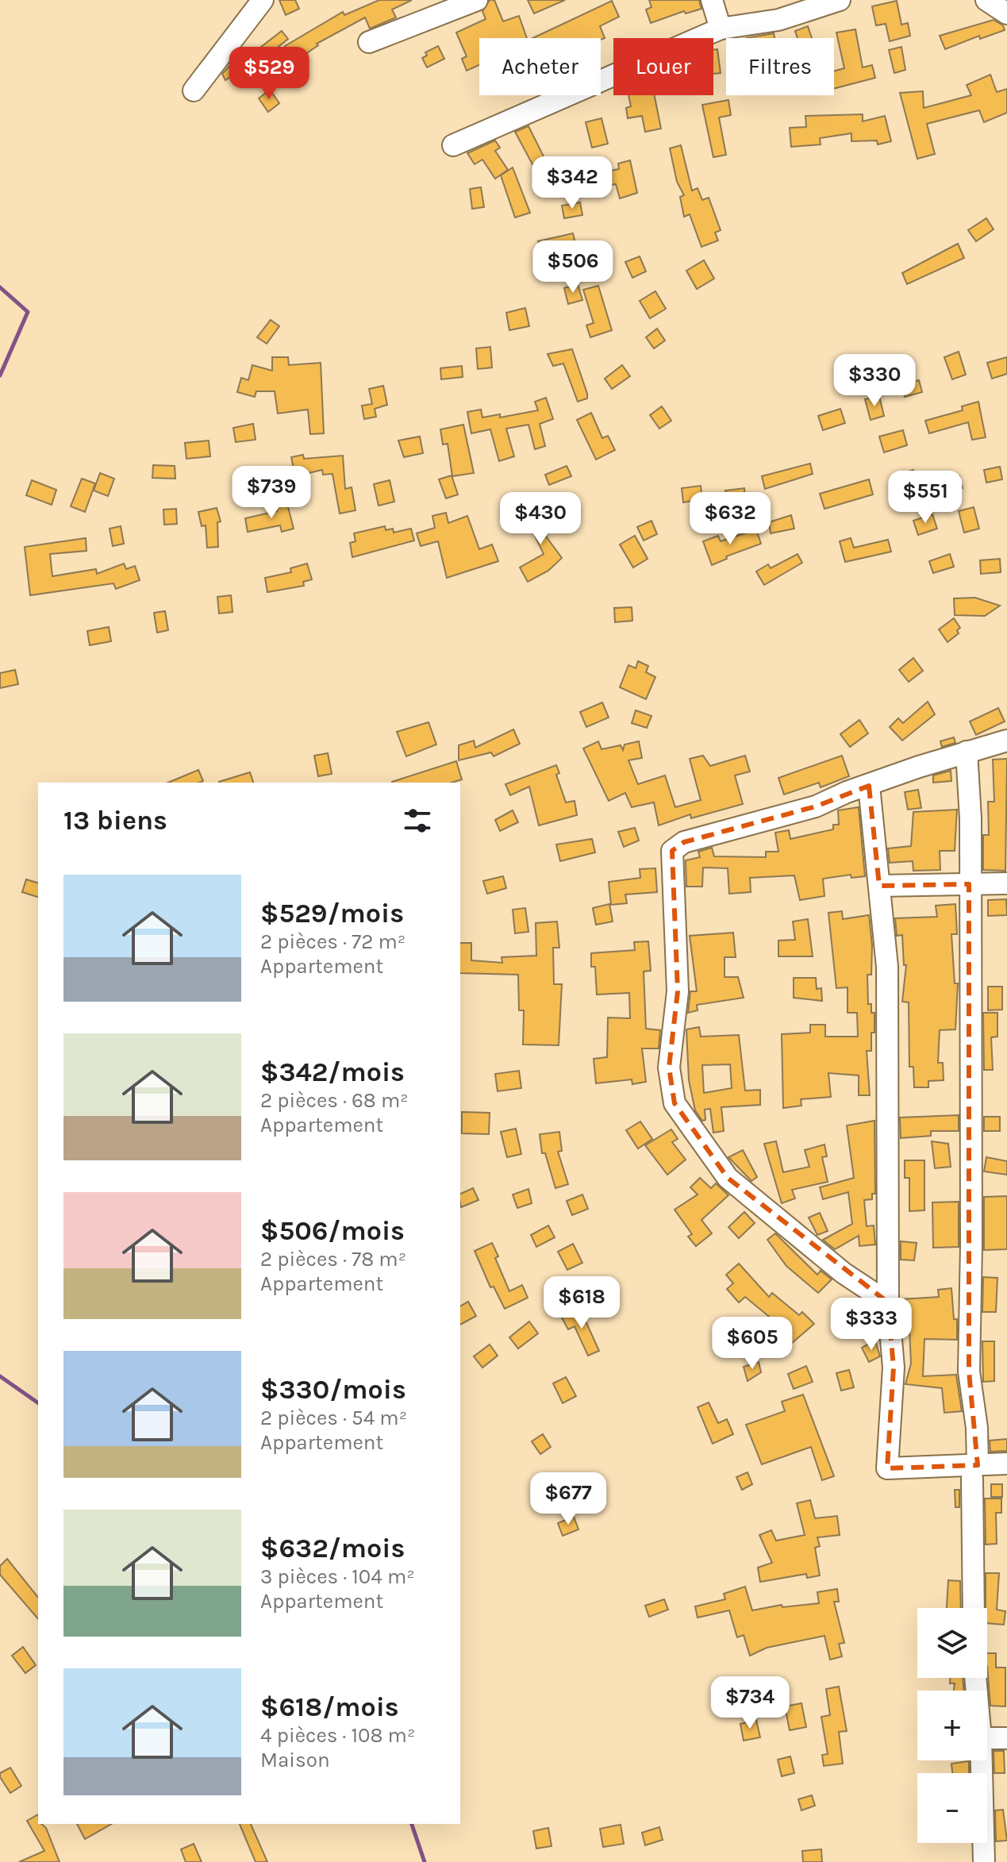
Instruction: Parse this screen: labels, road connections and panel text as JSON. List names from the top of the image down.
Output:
{
  "page": {
    "chip": ["Acheter", "Louer", "Filtres"],
    "price": [
      "$529",
      "$342",
      "$506",
      "$330",
      "$739",
      "$551",
      "$430",
      "$632",
      "$618",
      "$333",
      "$605",
      "$677",
      "$734"
    ],
    "heading": "13 biens",
    "list": [
      {
        "name": "$529/mois",
        "note": "2 pièces · 72 m² · Appartement"
      },
      {
        "name": "$342/mois",
        "note": "2 pièces · 68 m² · Appartement"
      },
      {
        "name": "$506/mois",
        "note": "2 pièces · 78 m² · Appartement"
      },
      {
        "name": "$330/mois",
        "note": "2 pièces · 54 m² · Appartement"
      },
      {
        "name": "$632/mois",
        "note": "3 pièces · 104 m² · Appartement"
      },
      {
        "name": "$618/mois",
        "note": "4 pièces · 108 m² · Maison"
      }
    ],
    "map_buttons": ["+", "−"]
  }
}
